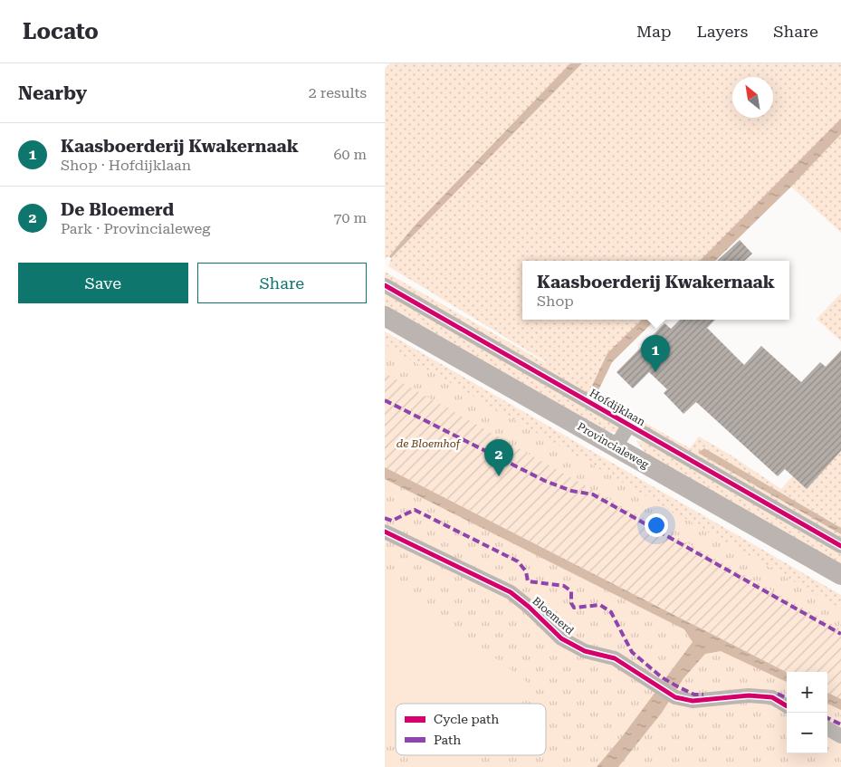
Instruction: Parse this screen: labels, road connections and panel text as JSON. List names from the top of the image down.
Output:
{
  "streets": {
    "main road": ["Provincialeweg"],
    "street": ["Hofdijklaan", "Bloemerd"]
  },
  "crossings": [
    ["Hofdijklaan", "Provincialeweg"]
  ],
  "parks": ["de Bloemhof"],
  "legend": ["Cycle path", "Path"],
  "north": "top left",
  "page": {
    "header": "Locato",
    "nav": ["Map", "Layers", "Share"],
    "heading": ["Nearby", "2 results"],
    "list": [
      {
        "mark": "1",
        "name": "Kaasboerderij Kwakernaak",
        "note": "Shop · Hofdijklaan",
        "value": "60 m"
      },
      {
        "mark": "2",
        "name": "De Bloemerd",
        "note": "Park · Provincialeweg",
        "value": "70 m"
      }
    ],
    "buttons": ["Save", "Share"],
    "popup": ["Kaasboerderij Kwakernaak", "Shop"],
    "pins": ["1", "2"],
    "map_buttons": ["+", "−"]
  }
}
